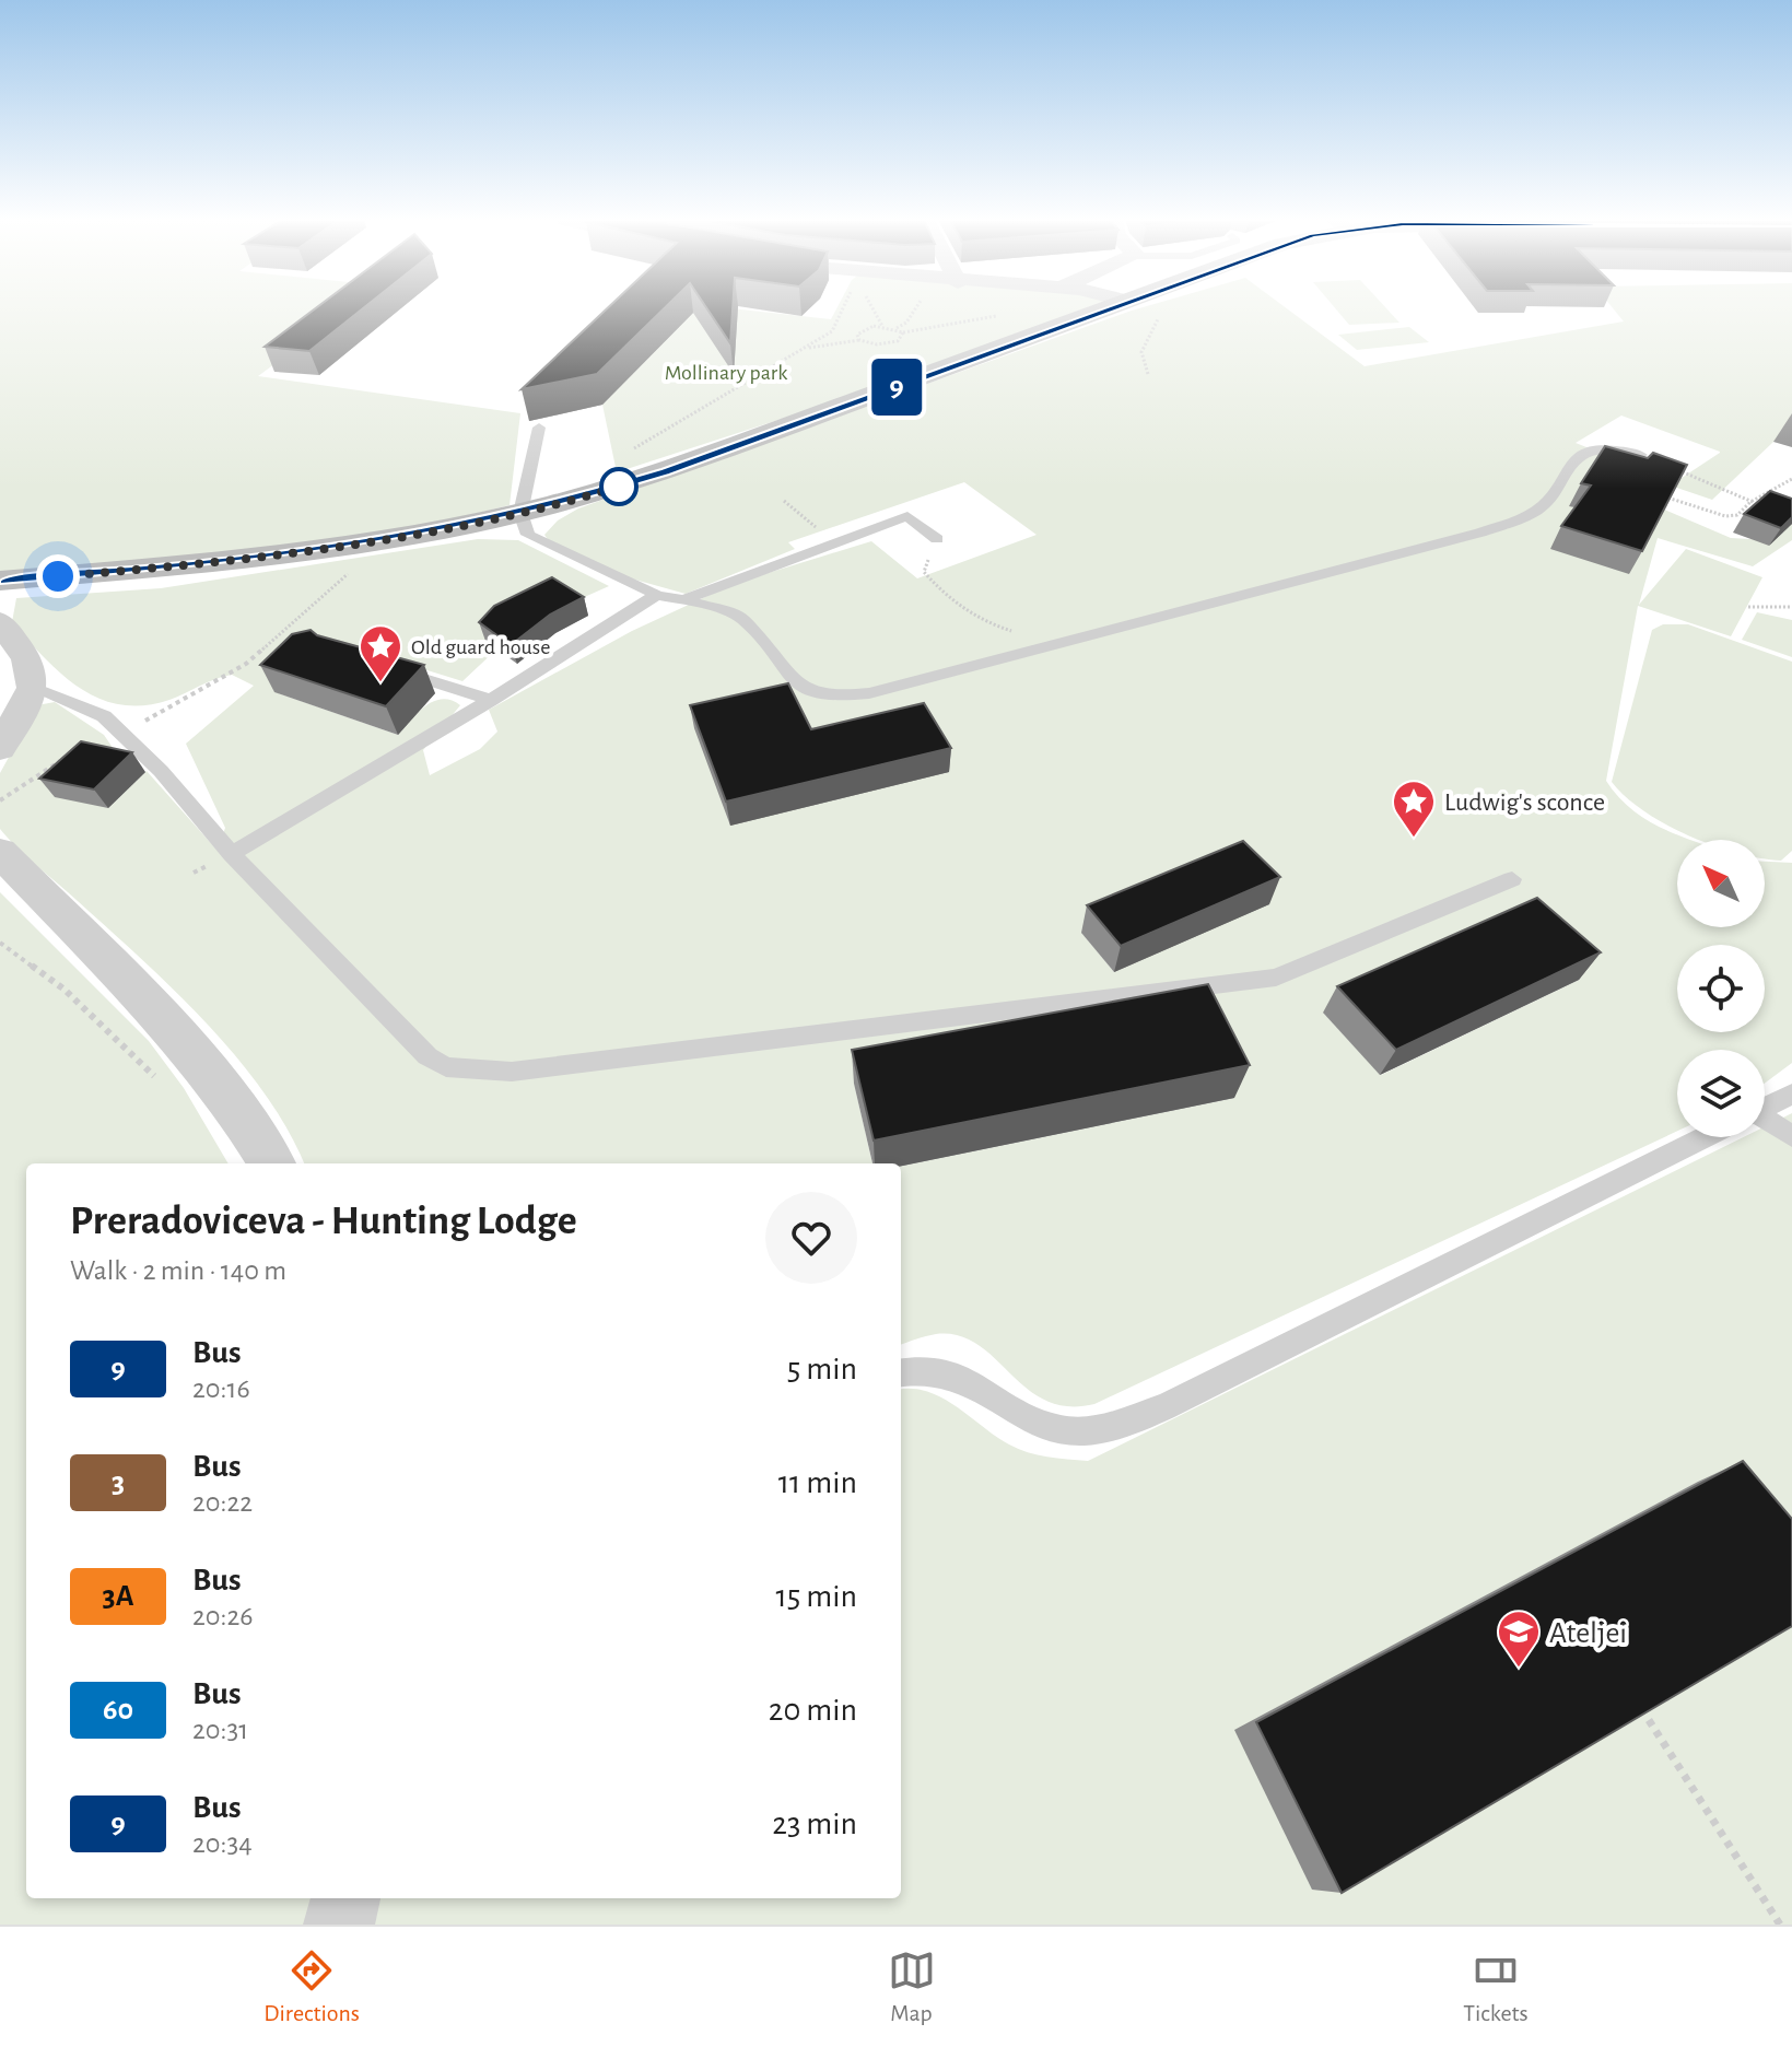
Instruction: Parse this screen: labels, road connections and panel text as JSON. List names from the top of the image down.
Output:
{
  "parks": ["Mollinary park"],
  "places": {
    "place": ["Old guard house", "Ludwig's sconce"],
    "school or university": ["Ateljei"]
  },
  "lines": ["bus line 9"],
  "north": "top left",
  "page": {
    "on_map": "9",
    "heading": ["Preradoviceva - Hunting Lodge", "Walk · 2 min · 140 m"],
    "list": [
      {
        "mark": "9",
        "name": "Bus",
        "note": "20:16",
        "value": "5 min"
      },
      {
        "mark": "3",
        "name": "Bus",
        "note": "20:22",
        "value": "11 min"
      },
      {
        "mark": "3A",
        "name": "Bus",
        "note": "20:26",
        "value": "15 min"
      },
      {
        "mark": "60",
        "name": "Bus",
        "note": "20:31",
        "value": "20 min"
      },
      {
        "mark": "9",
        "name": "Bus",
        "note": "20:34",
        "value": "23 min"
      }
    ],
    "tabs": ["Directions", "Map", "Tickets"]
  }
}
